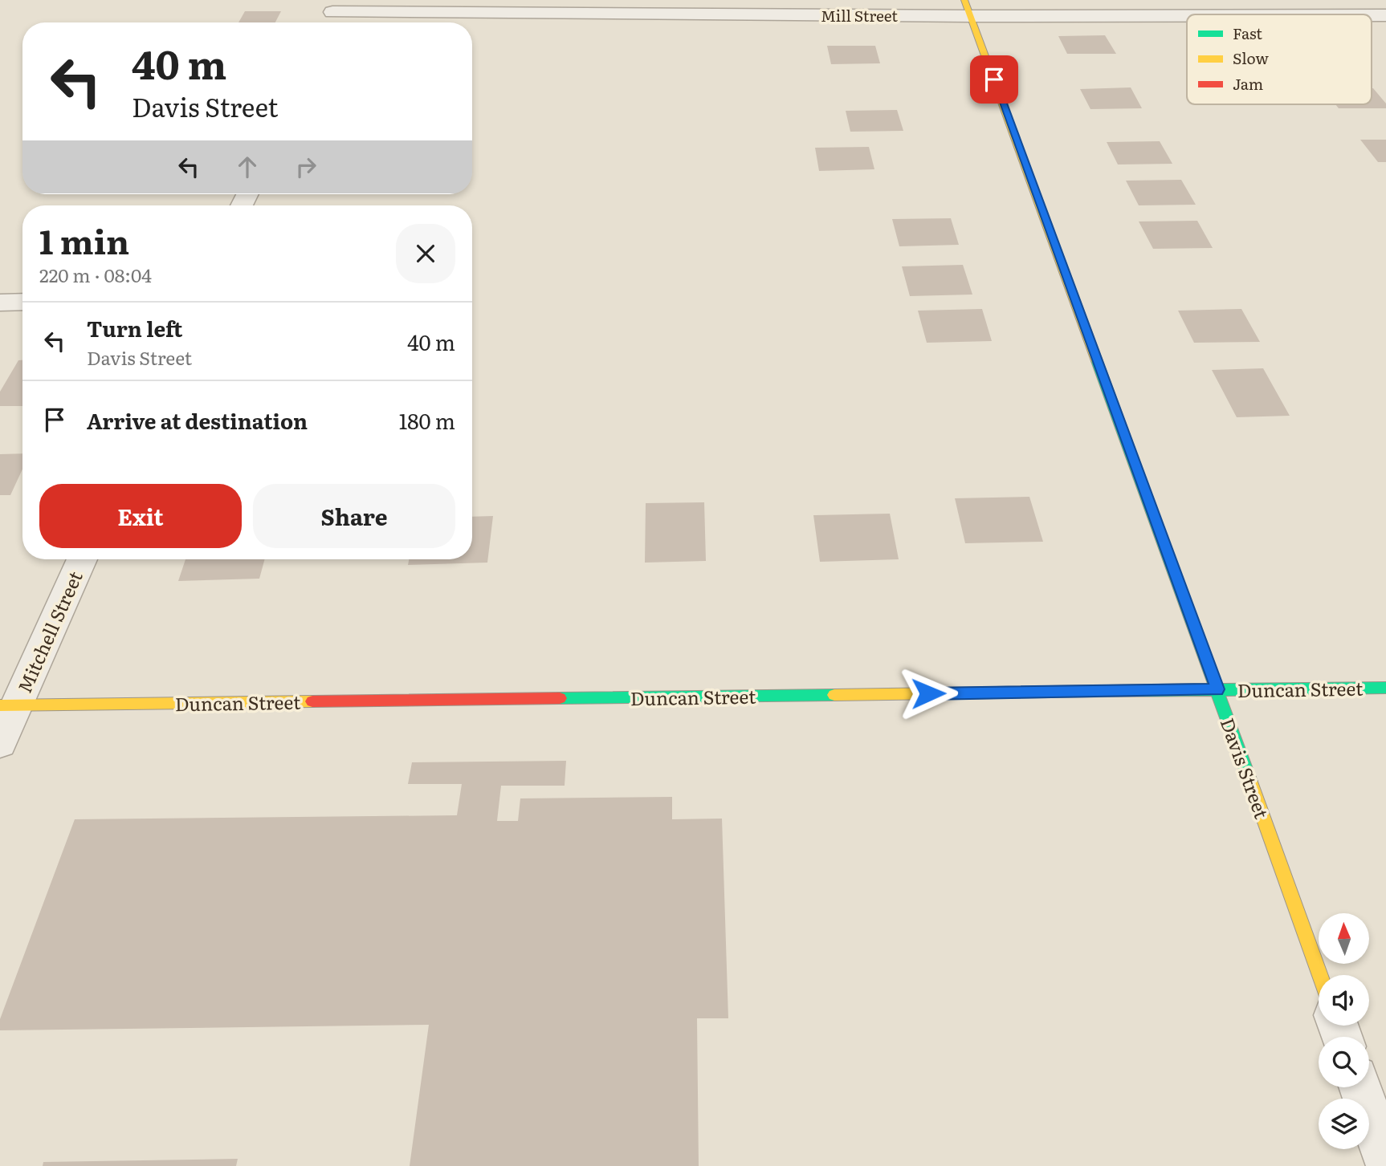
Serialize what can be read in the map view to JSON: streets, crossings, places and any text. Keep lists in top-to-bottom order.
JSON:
{
  "streets": {
    "street": [
      "Mill Street",
      "Mitchell Street",
      "Duncan Street",
      "Davis Street"
    ]
  },
  "crossings": [
    ["Mill Street", "Davis Street"],
    ["Mitchell Street", "Duncan Street"],
    ["Duncan Street", "Davis Street"]
  ],
  "legend": ["Fast", "Slow", "Jam"],
  "north": "top",
  "page": {
    "turn": ["40 m", "Davis Street"],
    "heading": ["1 min", "220 m · 08:04"],
    "list": [
      {
        "name": "Turn left",
        "note": "Davis Street",
        "value": "40 m"
      },
      {
        "name": "Arrive at destination",
        "value": "180 m"
      }
    ],
    "buttons": ["Exit", "Share"]
  }
}
